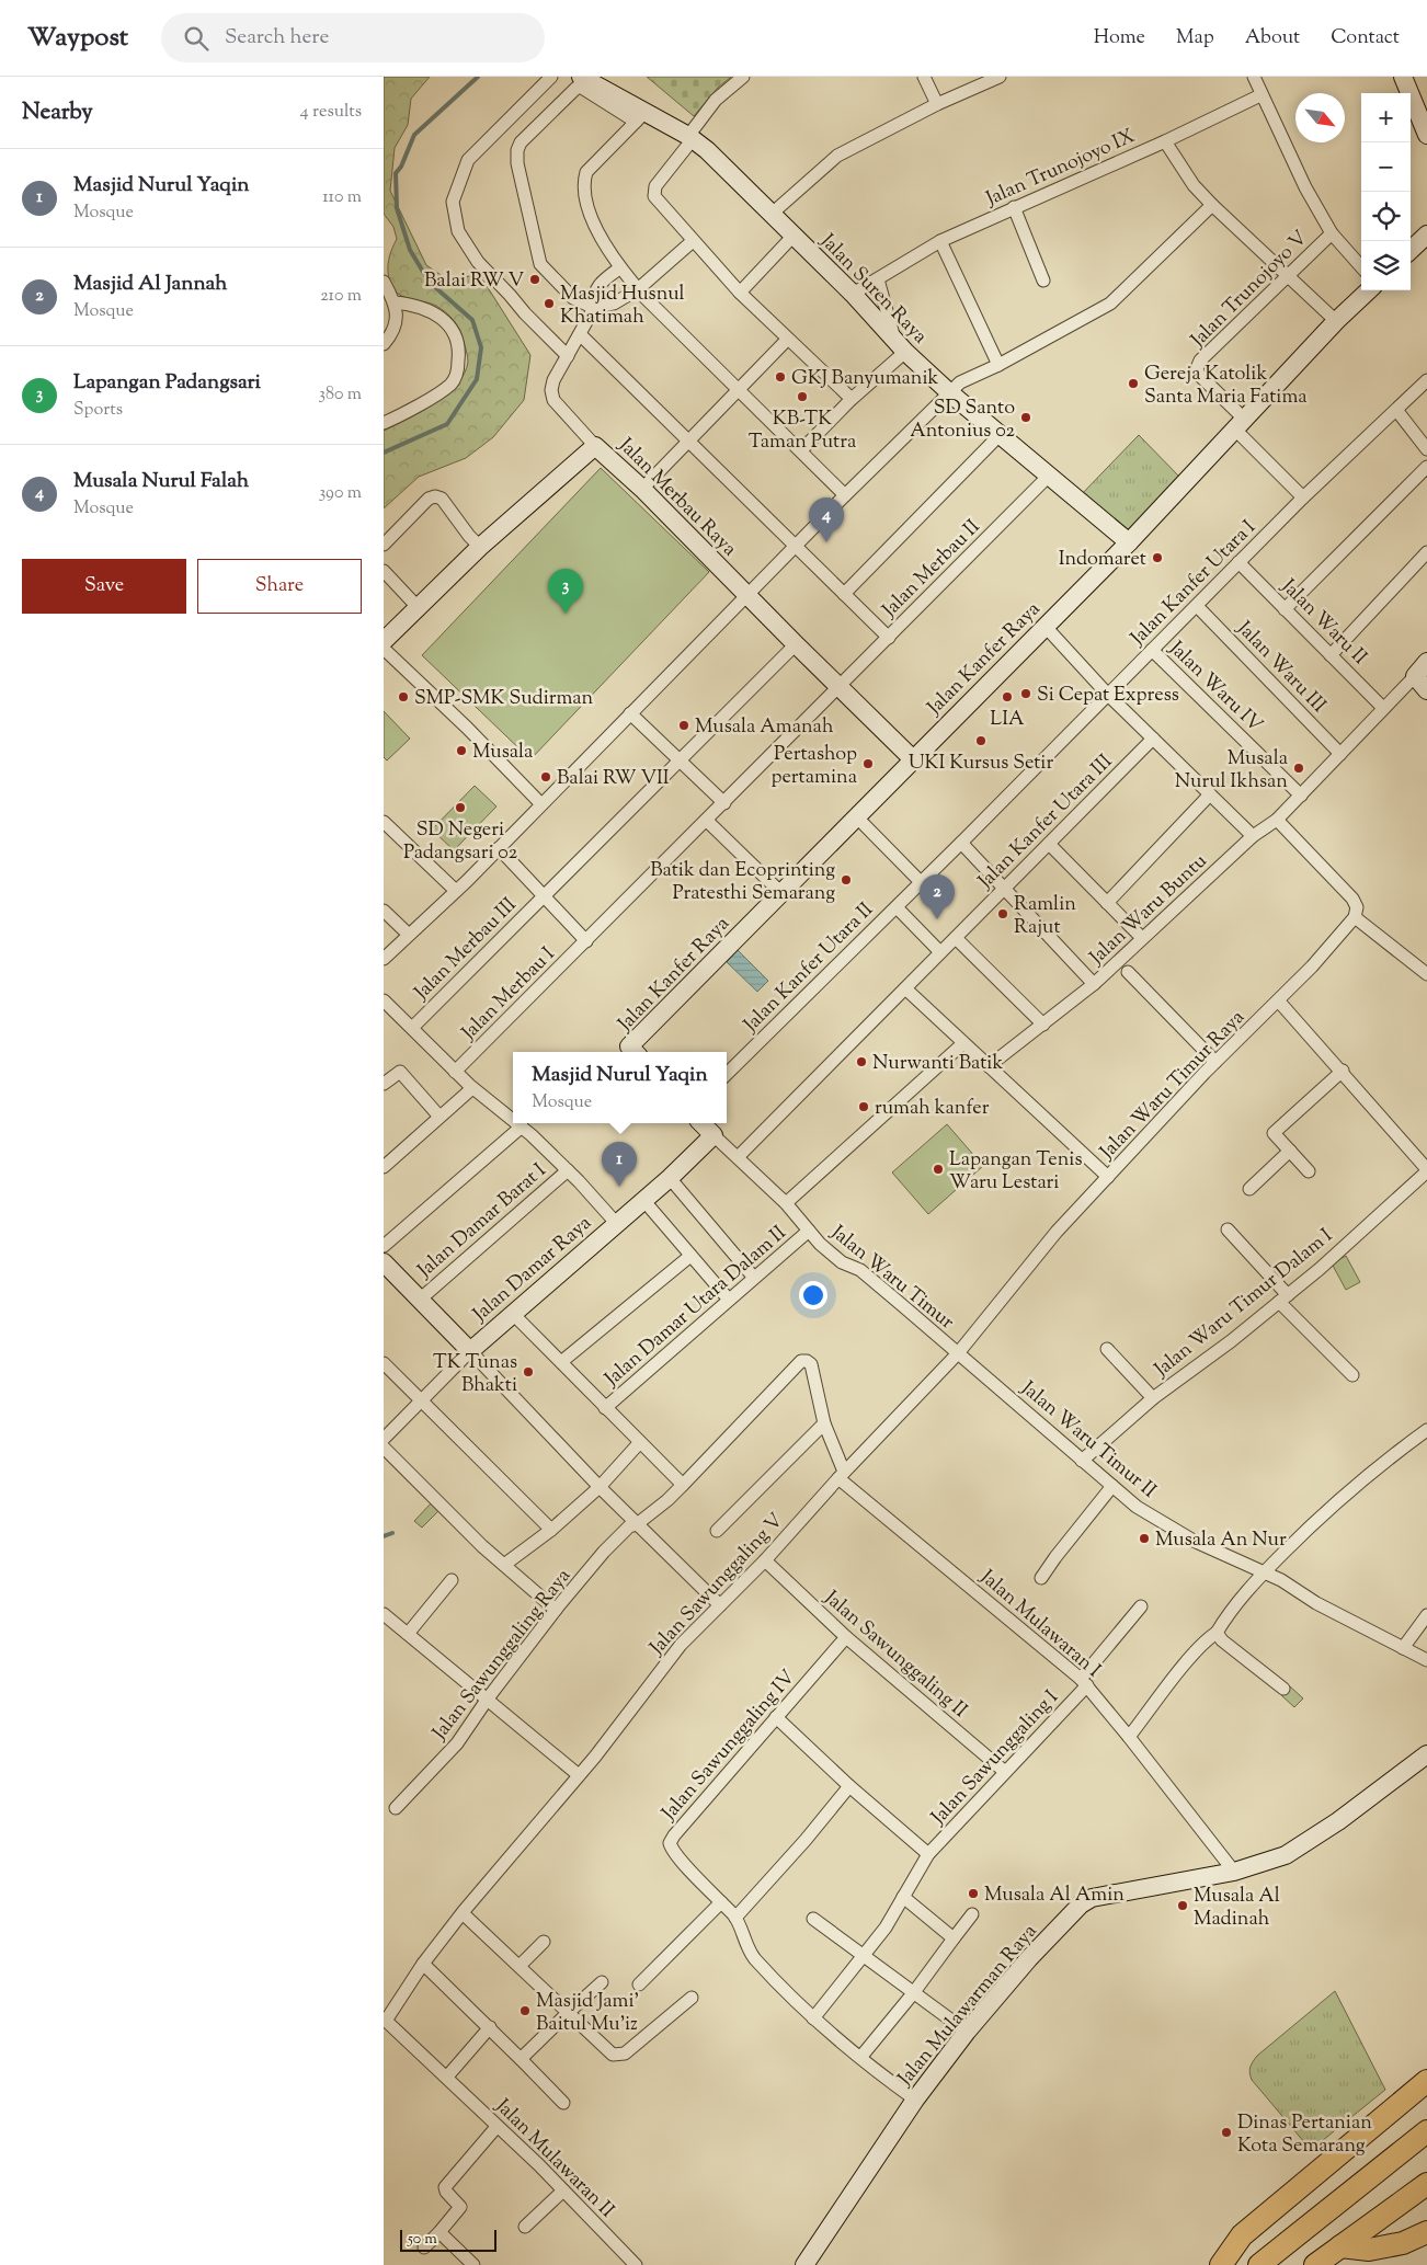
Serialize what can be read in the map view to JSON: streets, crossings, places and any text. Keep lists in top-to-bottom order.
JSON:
{
  "streets": {
    "street": [
      "Jalan Trunojoyo IX",
      "Jalan Suren Raya",
      "Jalan Trunojoyo V",
      "Jalan Merbau Raya",
      "Jalan Merbau II",
      "Jalan Kanfer Utara I",
      "Jalan Waru II",
      "Jalan Kanfer Raya",
      "Jalan Waru III",
      "Jalan Waru IV",
      "Jalan Kanfer Utara III",
      "Jalan Waru Buntu",
      "Jalan Merbau III",
      "Jalan Kanfer Utara II",
      "Jalan Merbau I",
      "Jalan Waru Timur Raya",
      "Jalan Damar Barat I",
      "Jalan Damar Raya",
      "Jalan Waru Timur",
      "Jalan Waru Timur Dalam I",
      "Jalan Damar Utara Dalam II",
      "Jalan Waru Timur II",
      "Jalan Sawunggaling V",
      "Jalan Mulawaran I",
      "Jalan Sawunggaling Raya",
      "Jalan Sawunggaling II",
      "Jalan Sawunggaling IV",
      "Jalan Sawunggaling I",
      "Jalan Mulawarman Raya",
      "Jalan Mulawaran II"
    ]
  },
  "crossings": [
    ["Jalan Trunojoyo IX", "Jalan Suren Raya"],
    ["Jalan Suren Raya", "Jalan Merbau II"],
    ["Jalan Suren Raya", "Jalan Kanfer Raya"],
    ["Jalan Trunojoyo V", "Jalan Kanfer Raya"],
    ["Jalan Merbau Raya", "Jalan Merbau II"],
    ["Jalan Merbau Raya", "Jalan Kanfer Raya"],
    ["Jalan Merbau Raya", "Jalan Merbau III"],
    ["Jalan Merbau Raya", "Jalan Merbau I"],
    ["Jalan Merbau II", "Jalan Merbau I"],
    ["Jalan Kanfer Utara I", "Jalan Waru II"],
    ["Jalan Kanfer Utara I", "Jalan Waru III"],
    ["Jalan Kanfer Utara I", "Jalan Waru IV"],
    ["Jalan Kanfer Utara I", "Jalan Kanfer Utara II"],
    ["Jalan Waru II", "Jalan Waru Buntu"],
    ["Jalan Waru III", "Jalan Waru Buntu"],
    ["Jalan Waru IV", "Jalan Waru Buntu"],
    ["Jalan Kanfer Utara III", "Jalan Waru Timur"],
    ["Jalan Waru Timur Raya", "Jalan Waru Timur"],
    ["Jalan Waru Timur Raya", "Jalan Waru Timur II"],
    ["Jalan Waru Timur Raya", "Jalan Sawunggaling V"],
    ["Jalan Waru Timur Raya", "Jalan Mulawaran I"],
    ["Jalan Damar Barat I", "Jalan Damar Raya"],
    ["Jalan Damar Raya", "Jalan Waru Timur"],
    ["Jalan Waru Timur", "Jalan Damar Utara Dalam II"],
    ["Jalan Waru Timur", "Jalan Waru Timur II"],
    ["Jalan Waru Timur Dalam I", "Jalan Waru Timur II"],
    ["Jalan Sawunggaling V", "Jalan Mulawaran I"],
    ["Jalan Sawunggaling V", "Jalan Sawunggaling II"],
    ["Jalan Sawunggaling V", "Jalan Mulawaran II"],
    ["Jalan Mulawaran I", "Jalan Sawunggaling I"],
    ["Jalan Mulawaran I", "Jalan Mulawarman Raya"],
    ["Jalan Sawunggaling II", "Jalan Sawunggaling IV"],
    ["Jalan Sawunggaling II", "Jalan Sawunggaling I"],
    ["Jalan Sawunggaling IV", "Jalan Sawunggaling I"],
    ["Jalan Sawunggaling IV", "Jalan Mulawarman Raya"]
  ],
  "places": [
    "Balai RW V",
    "Masjid Husnul Khatimah",
    "GKJ Banyumanik",
    "Gereja Katolik Santa Maria Fatima",
    "KB-TK Taman Putra",
    "SD Santo Antonius 02",
    "Indomaret",
    "Si Cepat Express",
    "SMP-SMK Sudirman",
    "LIA",
    "Musala Amanah",
    "UKI Kursus Setir",
    "Musala",
    "Pertashop pertamina",
    "Musala Nurul Ikhsan",
    "Balai RW VII",
    "SD Negeri Padangsari 02",
    "Batik dan Ecoprinting Pratesthi Semarang",
    "Ramlin Rajut",
    "Nurwanti Batik",
    "rumah kanfer",
    "Lapangan Tenis Waru Lestari",
    "TK Tunas Bhakti",
    "Musala An Nur",
    "Musala Al Amin",
    "Musala Al Madinah",
    "Masjid Jami' Baitul Mu'iz",
    "Dinas Pertanian Kota Semarang"
  ],
  "scale_bar": "50 m",
  "north": "bottom right",
  "page": {
    "header": "Waypost",
    "search": "Search here",
    "nav": [
      "Home",
      "Map",
      "About",
      "Contact"
    ],
    "heading": ["Nearby", "4 results"],
    "map_buttons": ["+", "−"],
    "list": [
      {
        "mark": "1",
        "name": "Masjid Nurul Yaqin",
        "note": "Mosque",
        "value": "110 m"
      },
      {
        "mark": "2",
        "name": "Masjid Al Jannah",
        "note": "Mosque",
        "value": "210 m"
      },
      {
        "mark": "3",
        "name": "Lapangan Padangsari",
        "note": "Sports",
        "value": "380 m"
      },
      {
        "mark": "4",
        "name": "Musala Nurul Falah",
        "note": "Mosque",
        "value": "390 m"
      }
    ],
    "pins": [
      "4",
      "3",
      "2",
      "1"
    ],
    "buttons": ["Save", "Share"],
    "popup": ["Masjid Nurul Yaqin", "Mosque"],
    "scale": "50 m"
  }
}
